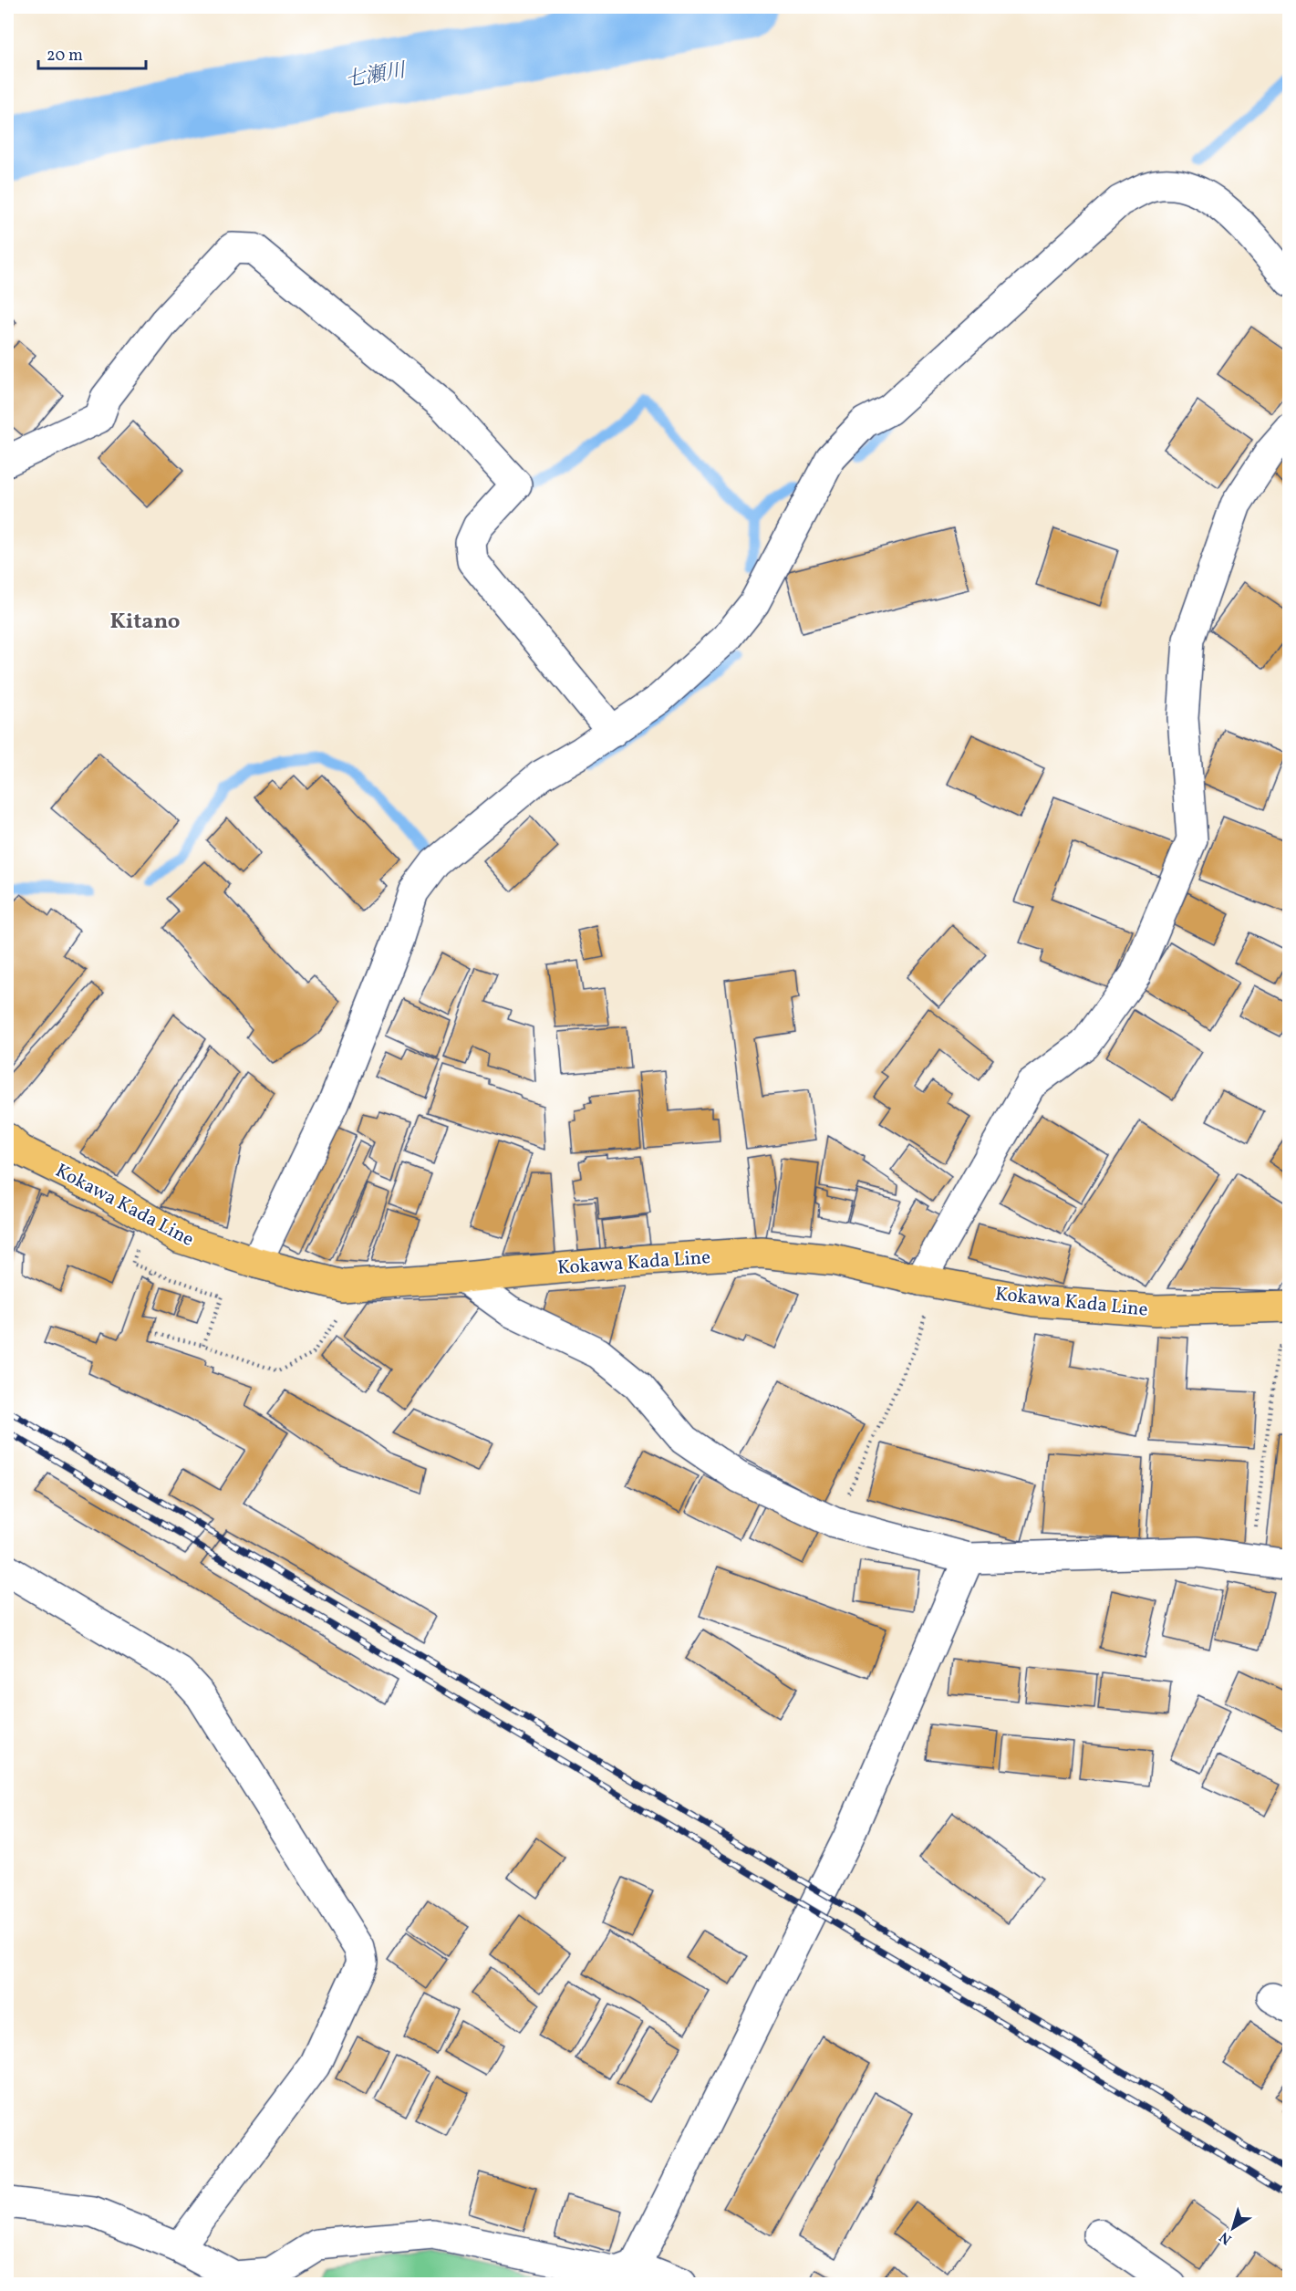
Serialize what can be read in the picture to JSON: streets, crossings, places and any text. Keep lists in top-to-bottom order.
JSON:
{
  "streets": {
    "main road": ["Kokawa Kada Line"]
  },
  "districts": ["Kitano"],
  "water": ["七瀬川"],
  "scale_bar": "20 m",
  "north": "bottom left"
}
